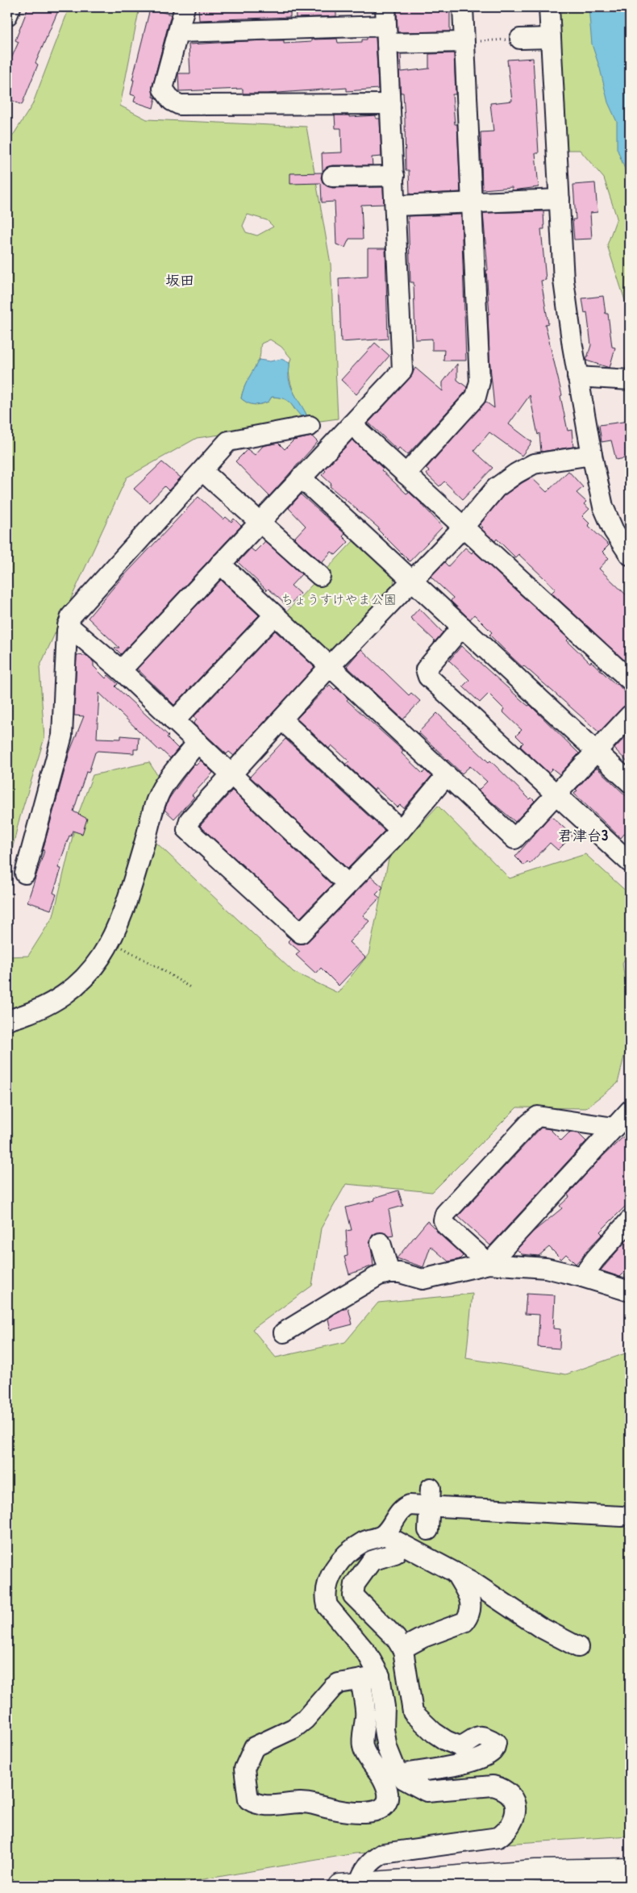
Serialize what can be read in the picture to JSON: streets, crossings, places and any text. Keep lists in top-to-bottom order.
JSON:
{
  "districts": ["坂田", "君津台3"],
  "parks": ["ちょうすけやま公園"]
}
